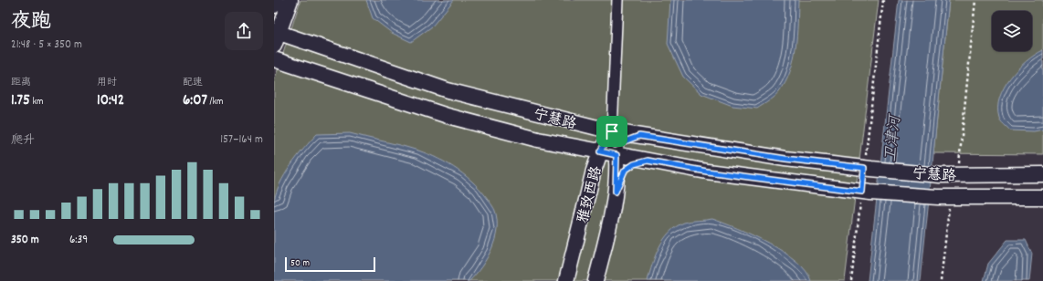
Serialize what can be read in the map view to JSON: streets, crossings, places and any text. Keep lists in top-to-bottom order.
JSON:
{
  "streets": {
    "main road": ["宁慧路", "雅致西路"]
  },
  "crossings": [
    ["宁慧路", "雅致西路"]
  ],
  "water": ["卫津河"],
  "scale_bar": "50 m",
  "page": {
    "heading": ["夜跑", "21:48 · 5 × 350 m"],
    "stats": [
      ["距离", "1.75 km"],
      ["用时", "10:42"],
      ["配速", "6:07 /km"]
    ],
    "chart": ["爬升", "157–164 m"],
    "list": [
      {
        "name": "350 m",
        "note": "6:39"
      }
    ],
    "scale": "50 m"
  }
}
